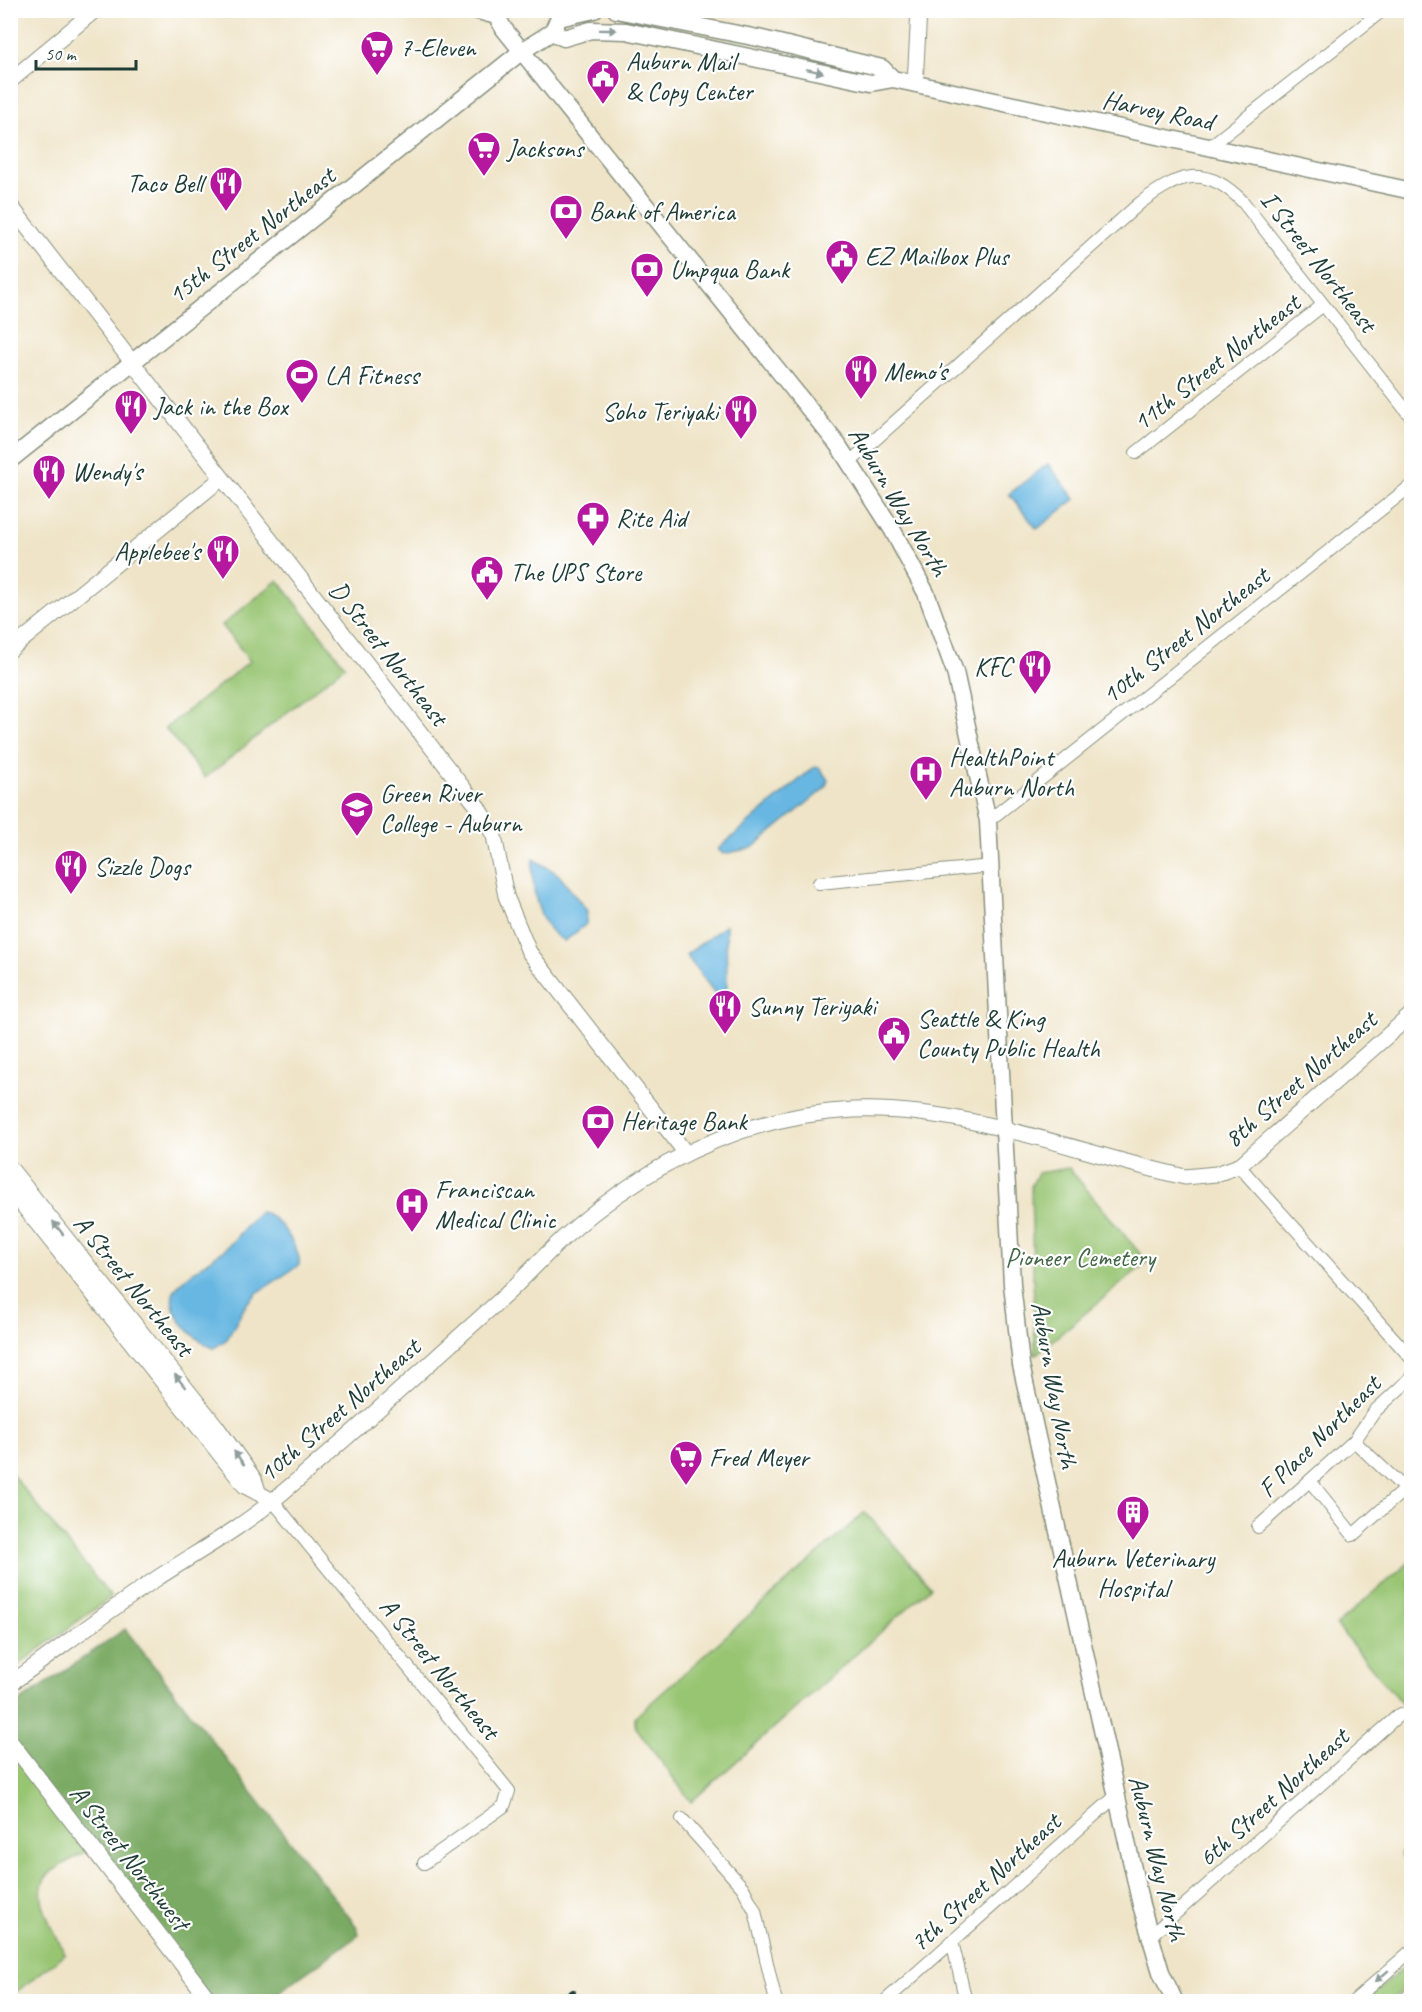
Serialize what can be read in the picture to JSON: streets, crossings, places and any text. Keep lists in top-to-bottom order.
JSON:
{
  "streets": {
    "main road": ["Harvey Road", "15th Street Northeast", "Auburn Way North"],
    "street": [
      "I Street Northeast",
      "11th Street Northeast",
      "10th Street Northeast",
      "D Street Northeast",
      "8th Street Northeast",
      "A Street Northeast",
      "F Place Northeast",
      "6th Street Northeast",
      "A Street Northwest",
      "7th Street Northeast"
    ]
  },
  "crossings": [
    ["15th Street Northeast", "Auburn Way North"],
    ["15th Street Northeast", "D Street Northeast"],
    ["I Street Northeast", "11th Street Northeast"],
    ["I Street Northeast", "Auburn Way North"],
    ["Auburn Way North", "10th Street Northeast"],
    ["Auburn Way North", "8th Street Northeast"],
    ["Auburn Way North", "6th Street Northeast"],
    ["Auburn Way North", "7th Street Northeast"],
    ["10th Street Northeast", "D Street Northeast"],
    ["10th Street Northeast", "8th Street Northeast"],
    ["10th Street Northeast", "A Street Northeast"],
    ["D Street Northeast", "8th Street Northeast"]
  ],
  "parks": ["Pioneer Cemetery"],
  "places": {
    "supermarket": ["7-Eleven", "Jacksons", "Fred Meyer"],
    "public building": [
      "Auburn Mail & Copy Center",
      "EZ Mailbox Plus",
      "The UPS Store",
      "Seattle & King County Public Health"
    ],
    "restaurant": [
      "Taco Bell",
      "Memo's",
      "Jack in the Box",
      "Soho Teriyaki",
      "Wendy's",
      "Applebee's",
      "KFC",
      "Sizzle Dogs",
      "Sunny Teriyaki"
    ],
    "bank": ["Bank of America", "Umpqua Bank", "Heritage Bank"],
    "sports": ["LA Fitness"],
    "pharmacy": ["Rite Aid"],
    "hospital": ["HealthPoint Auburn North", "Franciscan Medical Clinic"],
    "school or university": ["Green River College - Auburn"],
    "building": ["Auburn Veterinary Hospital"]
  },
  "scale_bar": "50 m"
}
